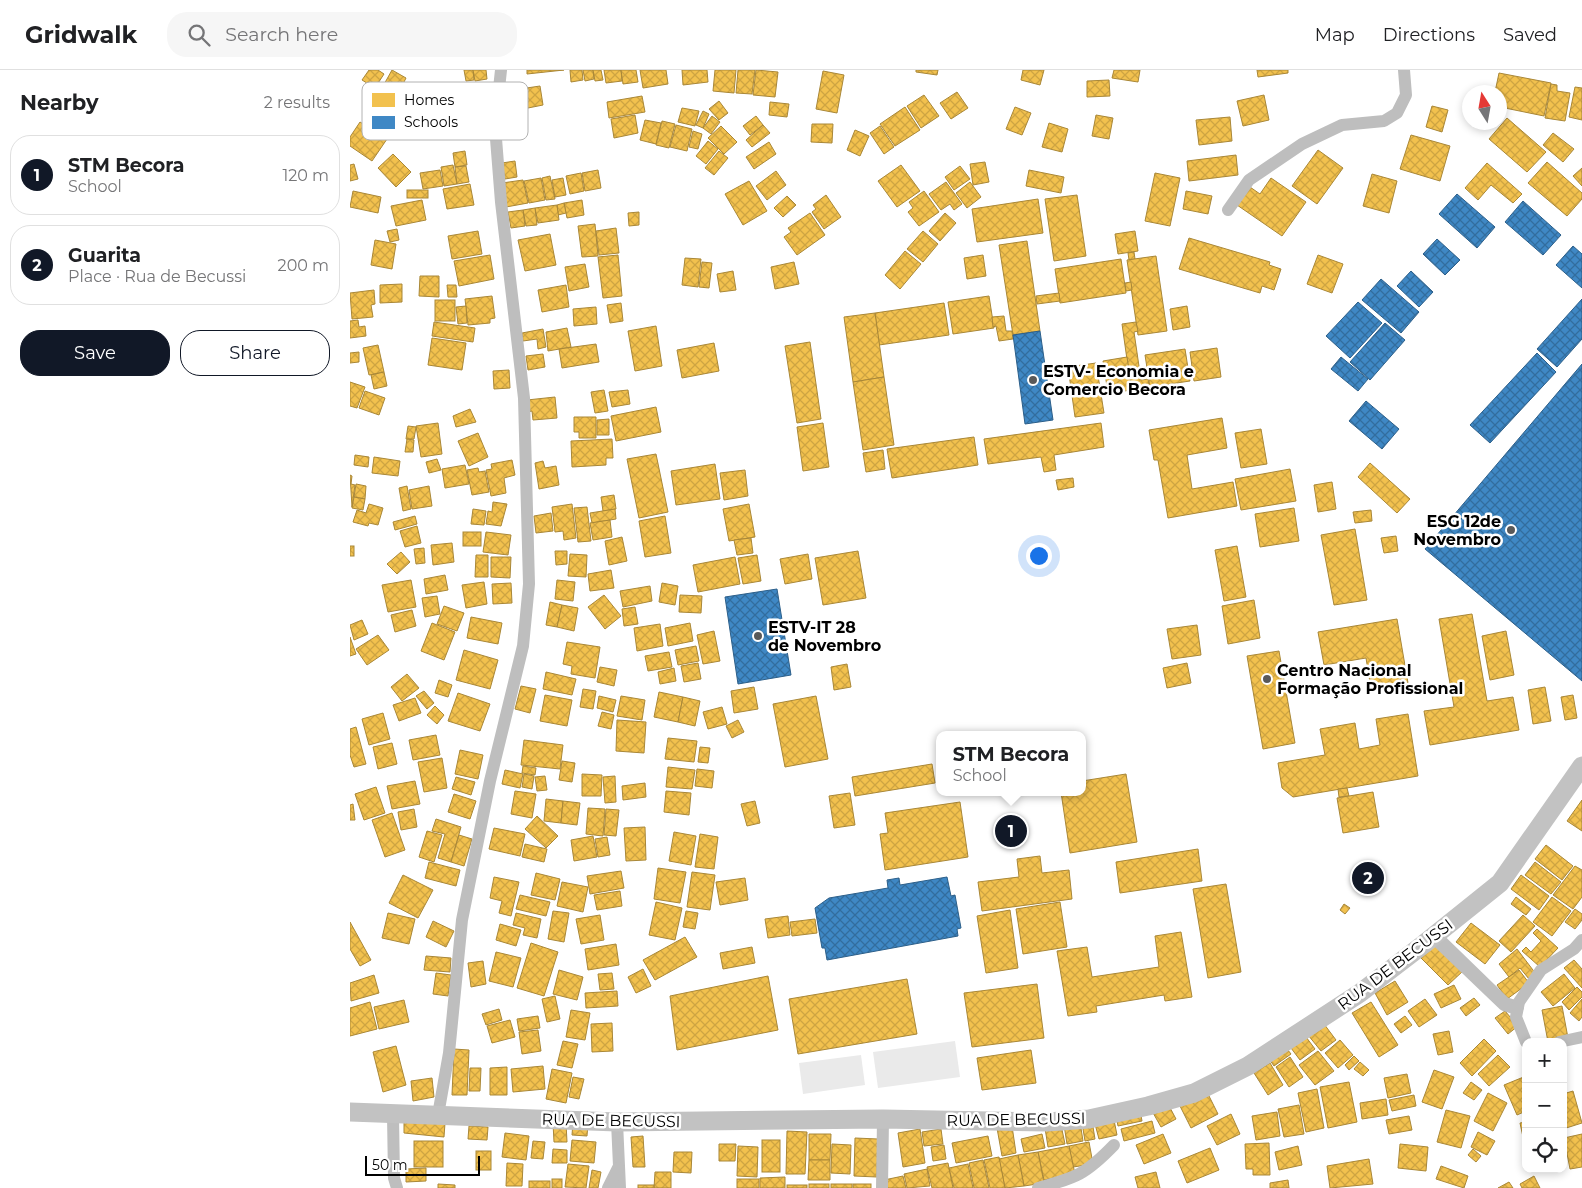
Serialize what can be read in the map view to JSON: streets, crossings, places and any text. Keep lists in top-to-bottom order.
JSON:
{
  "streets": {
    "street": ["RUA DE BECUSSI"]
  },
  "places": [
    "ESTV- Economia e Comercio Becora",
    "ESG 12de Novembro",
    "ESTV-IT 28 de Novembro",
    "Centro Nacional Formação Profissional"
  ],
  "legend": ["Homes", "Schools"],
  "scale_bar": "50 m",
  "north": "top",
  "page": {
    "header": "Gridwalk",
    "search": "Search here",
    "nav": ["Map", "Directions", "Saved"],
    "heading": ["Nearby", "2 results"],
    "list": [
      {
        "mark": "1",
        "name": "STM Becora",
        "note": "School",
        "value": "120 m"
      },
      {
        "mark": "2",
        "name": "Guarita",
        "note": "Place · Rua de Becussi",
        "value": "200 m"
      }
    ],
    "buttons": ["Save", "Share"],
    "popup": ["STM Becora", "School"],
    "pins": ["1", "2"],
    "map_buttons": ["+", "−"],
    "scale": "50 m"
  }
}
